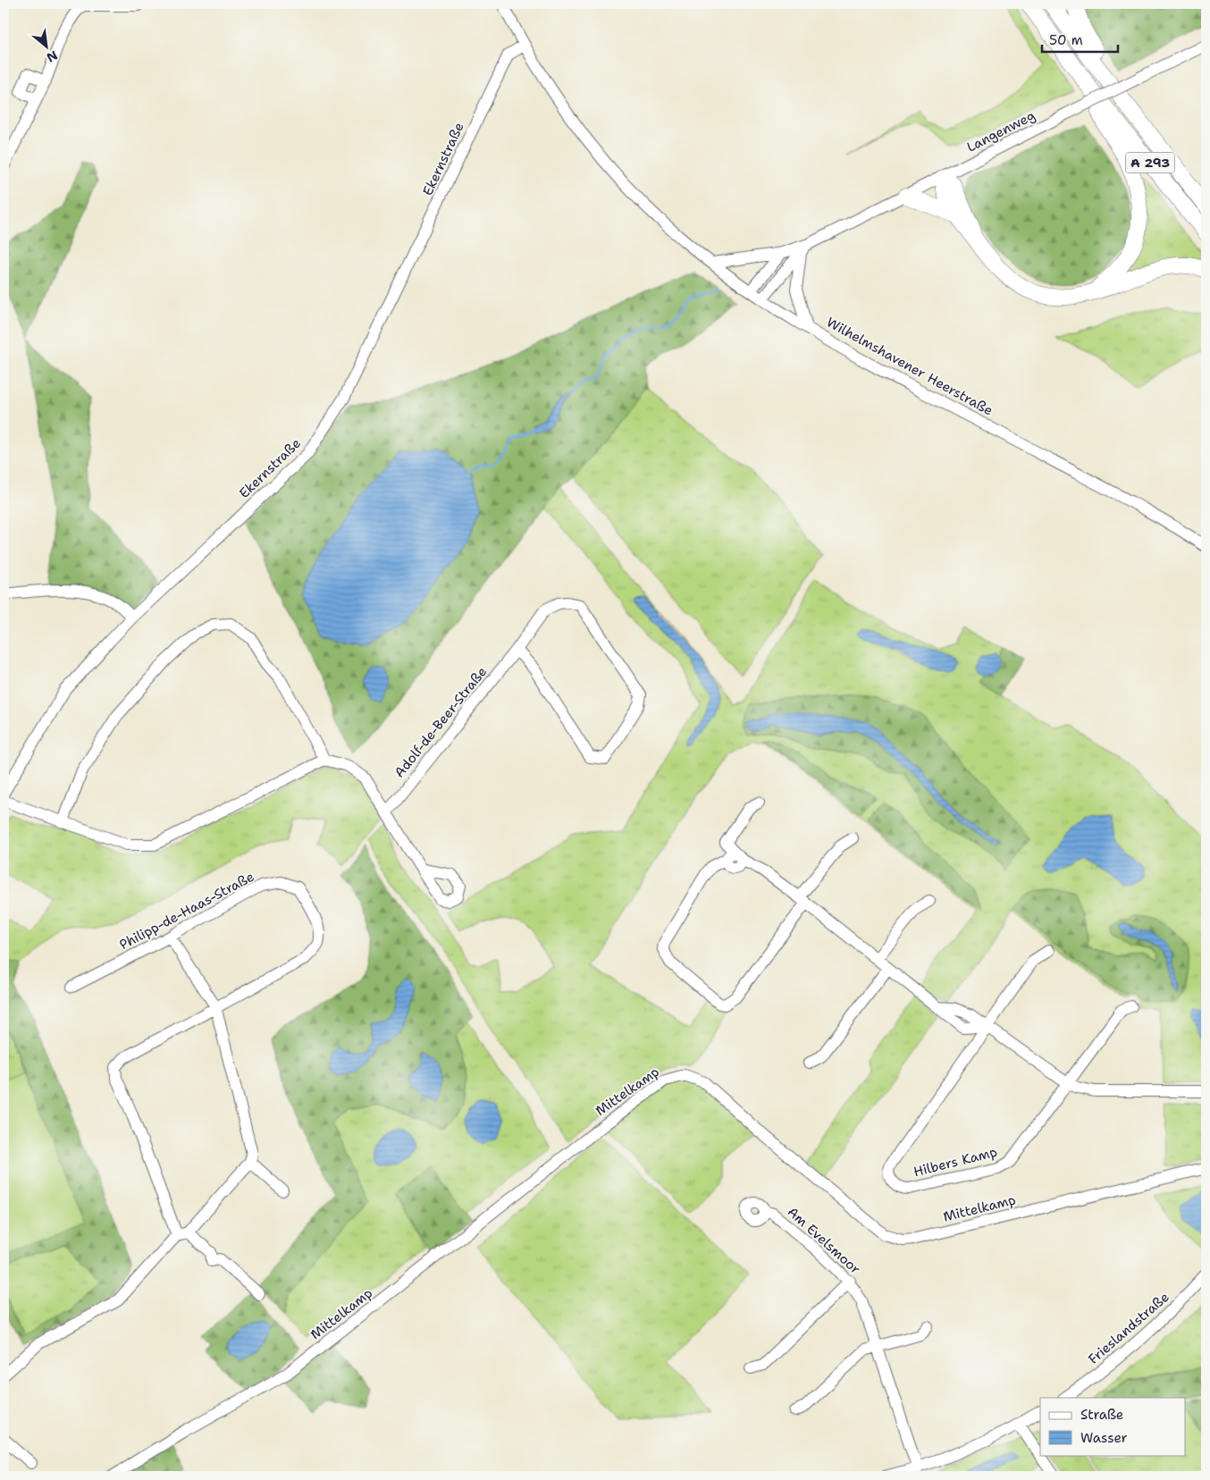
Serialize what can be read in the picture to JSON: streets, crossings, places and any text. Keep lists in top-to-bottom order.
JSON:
{
  "streets": {
    "highway": ["A 293"],
    "street": [
      "Langenweg",
      "Ekernstraße",
      "Wilhelmshavener Heerstraße",
      "Adolf-de-Beer-Straße",
      "Philipp-de-Haas-Straße",
      "Mittelkamp",
      "Hilbers Kamp",
      "Am Evelsmoor",
      "Frieslandstraße"
    ]
  },
  "crossings": [
    ["Langenweg", "Wilhelmshavener Heerstraße"],
    ["Ekernstraße", "Wilhelmshavener Heerstraße"]
  ],
  "legend": ["Straße", "Wasser"],
  "scale_bar": "50 m",
  "north": "bottom right"
}
